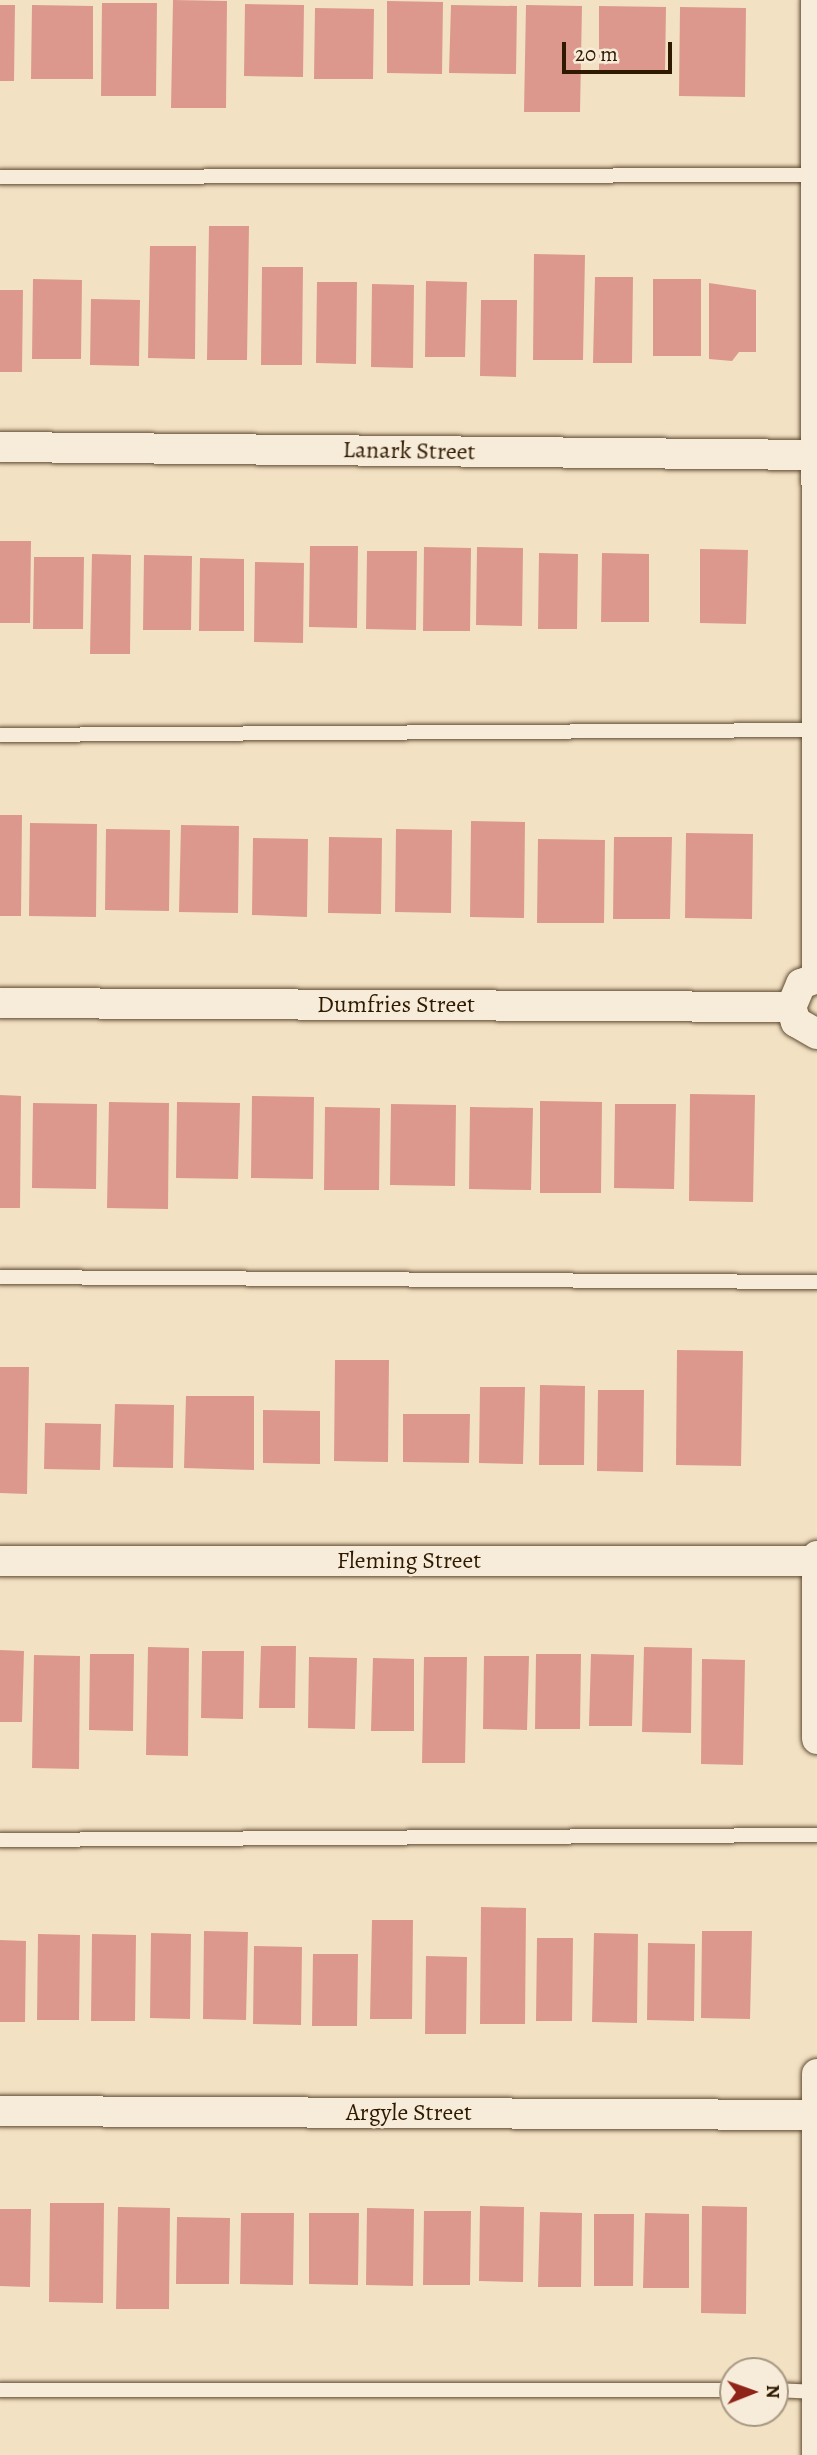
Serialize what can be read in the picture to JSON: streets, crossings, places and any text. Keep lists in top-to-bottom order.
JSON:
{
  "streets": {
    "street": [
      "Lanark Street",
      "Dumfries Street",
      "Fleming Street",
      "Argyle Street"
    ]
  },
  "scale_bar": "20 m",
  "north": "right"
}
